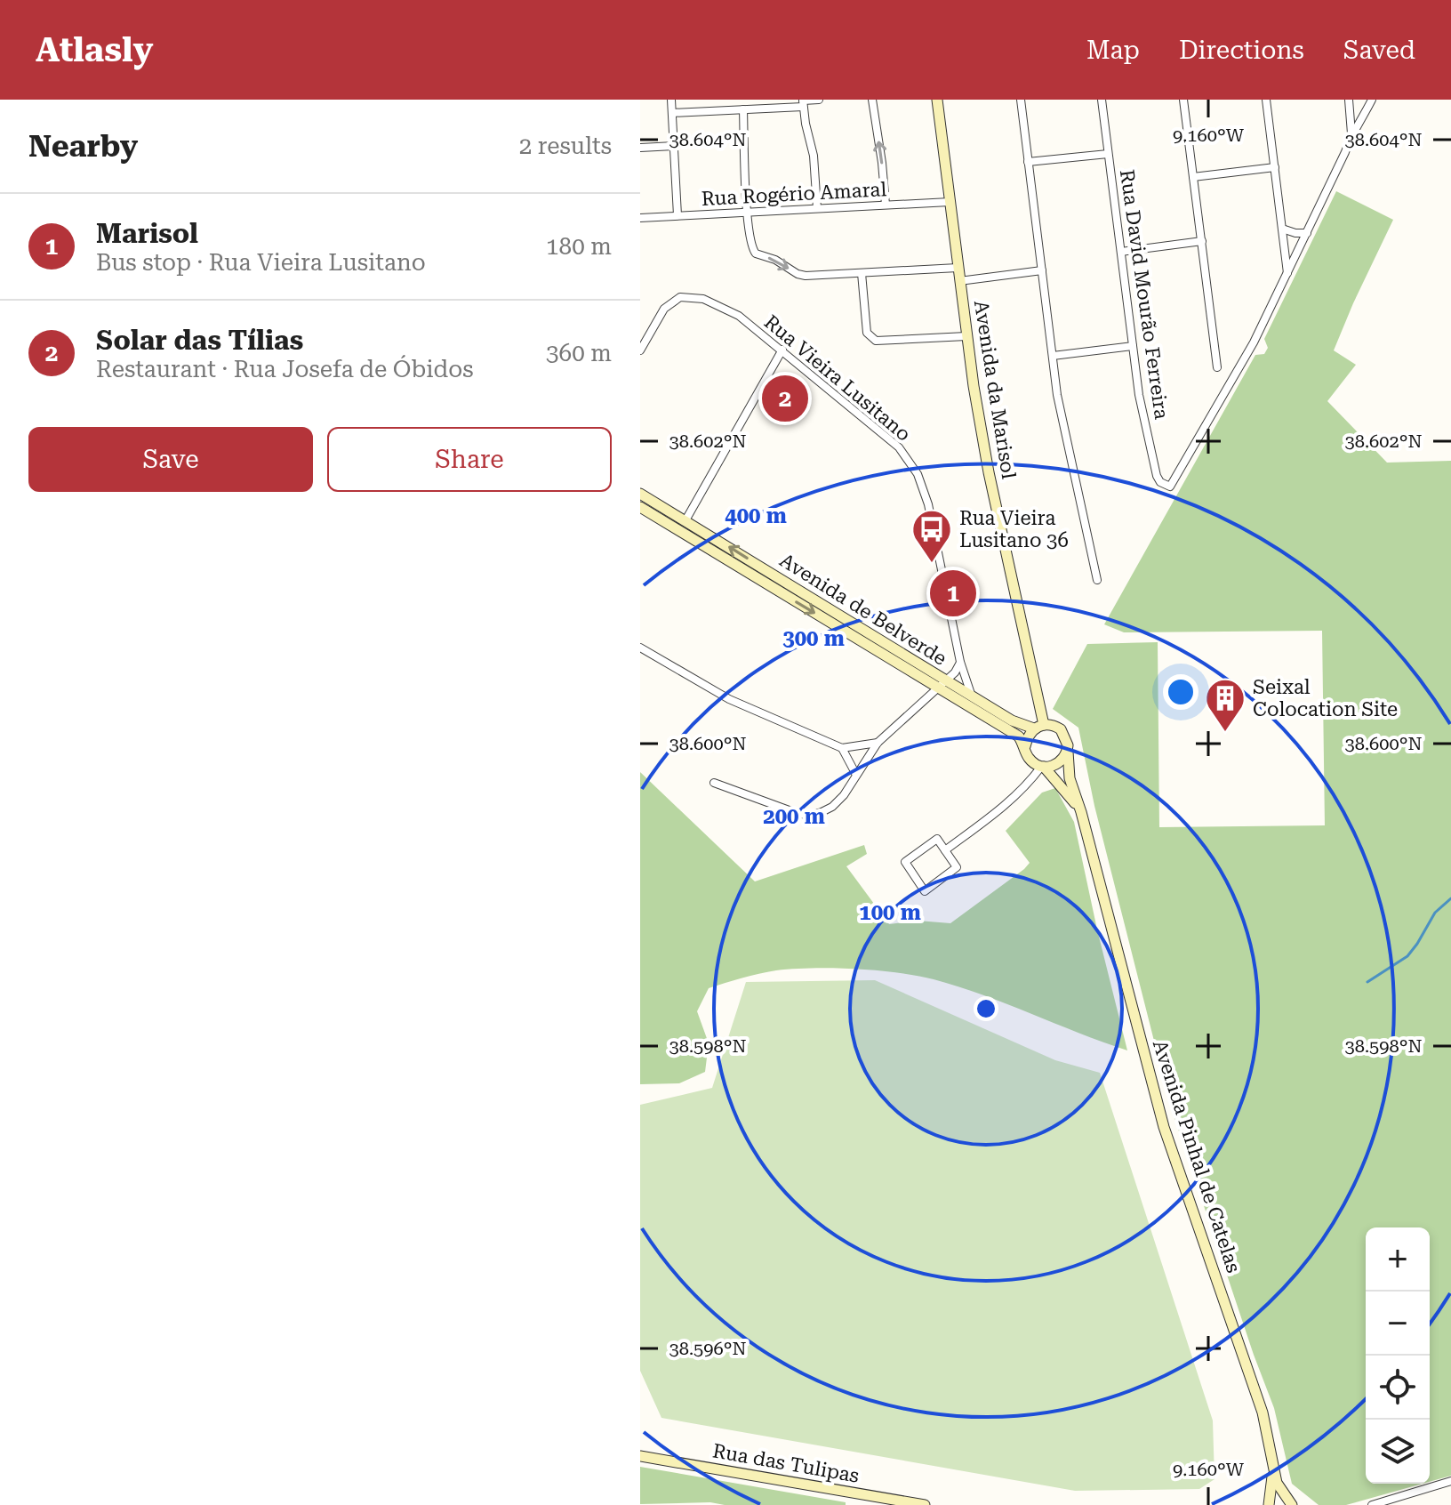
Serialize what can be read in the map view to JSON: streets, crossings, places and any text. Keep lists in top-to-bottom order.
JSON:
{
  "streets": {
    "main road": [
      "Avenida da Marisol",
      "Avenida de Belverde",
      "Avenida Pinhal de Catelas",
      "Rua das Tulipas"
    ],
    "street": ["Rua Rogério Amaral", "Rua David Mourão Ferreira", "Rua Vieira Lusitano"]
  },
  "crossings": [
    ["Rua Rogério Amaral", "Avenida da Marisol"],
    ["Rua Vieira Lusitano", "Avenida de Belverde"],
    ["Avenida da Marisol", "Avenida de Belverde"],
    ["Avenida da Marisol", "Avenida Pinhal de Catelas"],
    ["Avenida de Belverde", "Avenida Pinhal de Catelas"]
  ],
  "places": {
    "bus stop": ["Rua Vieira Lusitano 36"],
    "building": ["Seixal Colocation Site"]
  },
  "page": {
    "header": "Atlasly",
    "nav": ["Map", "Directions", "Saved"],
    "heading": ["Nearby", "2 results"],
    "list": [
      {
        "mark": "1",
        "name": "Marisol",
        "note": "Bus stop · Rua Vieira Lusitano",
        "value": "180 m"
      },
      {
        "mark": "2",
        "name": "Solar das Tílias",
        "note": "Restaurant · Rua Josefa de Óbidos",
        "value": "360 m"
      }
    ],
    "pins": ["2", "1"],
    "buttons": ["Save", "Share"],
    "map_buttons": ["+", "−"]
  },
  "coordinates": [
    "9.160°W",
    "38.604°N",
    "38.602°N",
    "38.600°N",
    "38.598°N",
    "38.596°N"
  ],
  "rings": [
    "400 m",
    "300 m",
    "200 m",
    "100 m"
  ]
}
